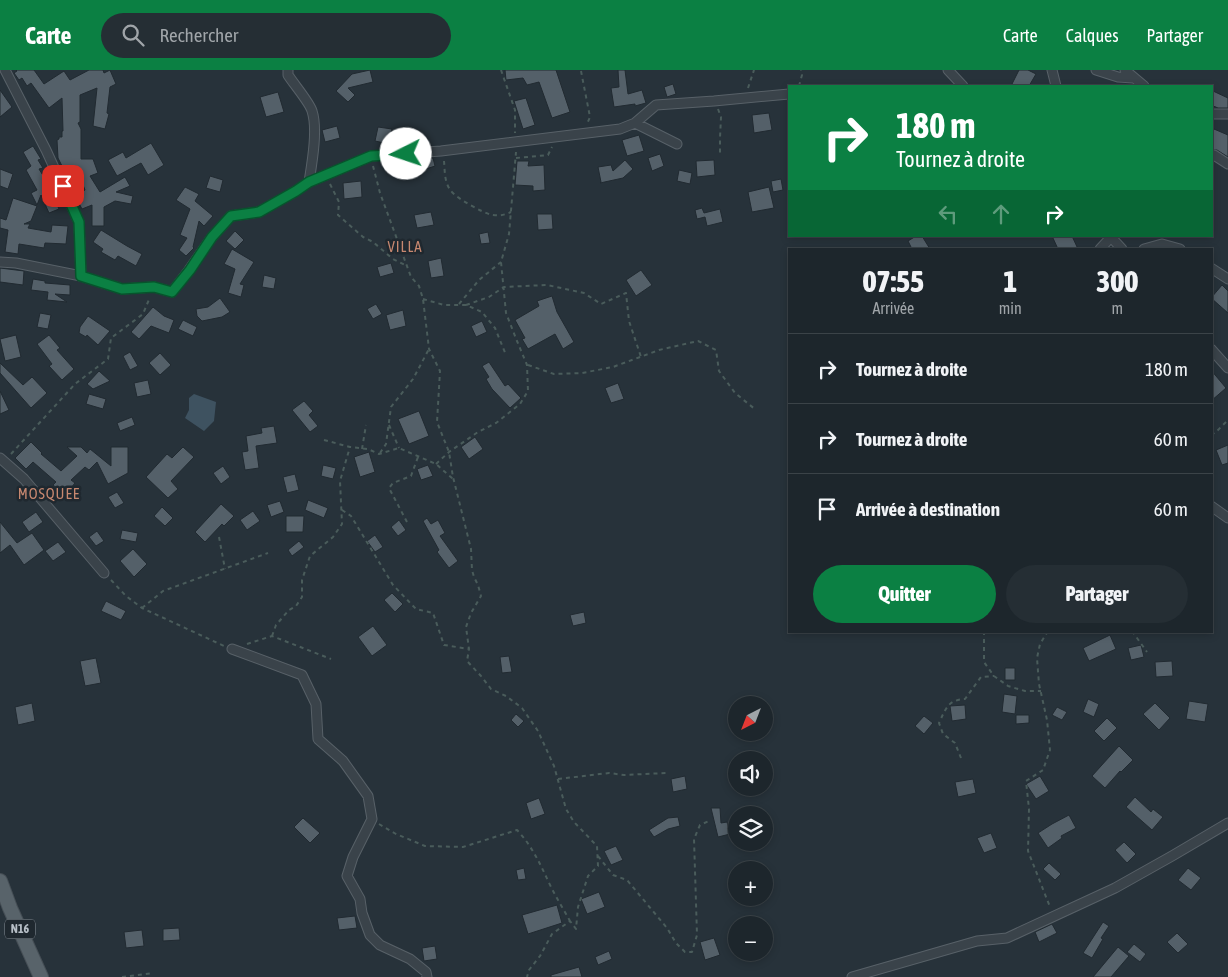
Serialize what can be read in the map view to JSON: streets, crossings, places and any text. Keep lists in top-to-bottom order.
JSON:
{
  "streets": {
    "main road": ["N16"]
  },
  "districts": ["VILLA", "MOSQUEE"],
  "north": "bottom left",
  "page": {
    "header": "Carte",
    "search": "Rechercher",
    "nav": ["Carte", "Calques", "Partager"],
    "turn": ["180 m", "Tournez à droite"],
    "eta": [
      "07:55",
      "Arrivée",
      "1",
      "min",
      "300",
      "m"
    ],
    "list": [
      {
        "name": "Tournez à droite",
        "value": "180 m"
      },
      {
        "name": "Tournez à droite",
        "value": "60 m"
      },
      {
        "name": "Arrivée à destination",
        "value": "60 m"
      }
    ],
    "buttons": ["Quitter", "Partager"],
    "map_buttons": ["+", "−"]
  }
}
